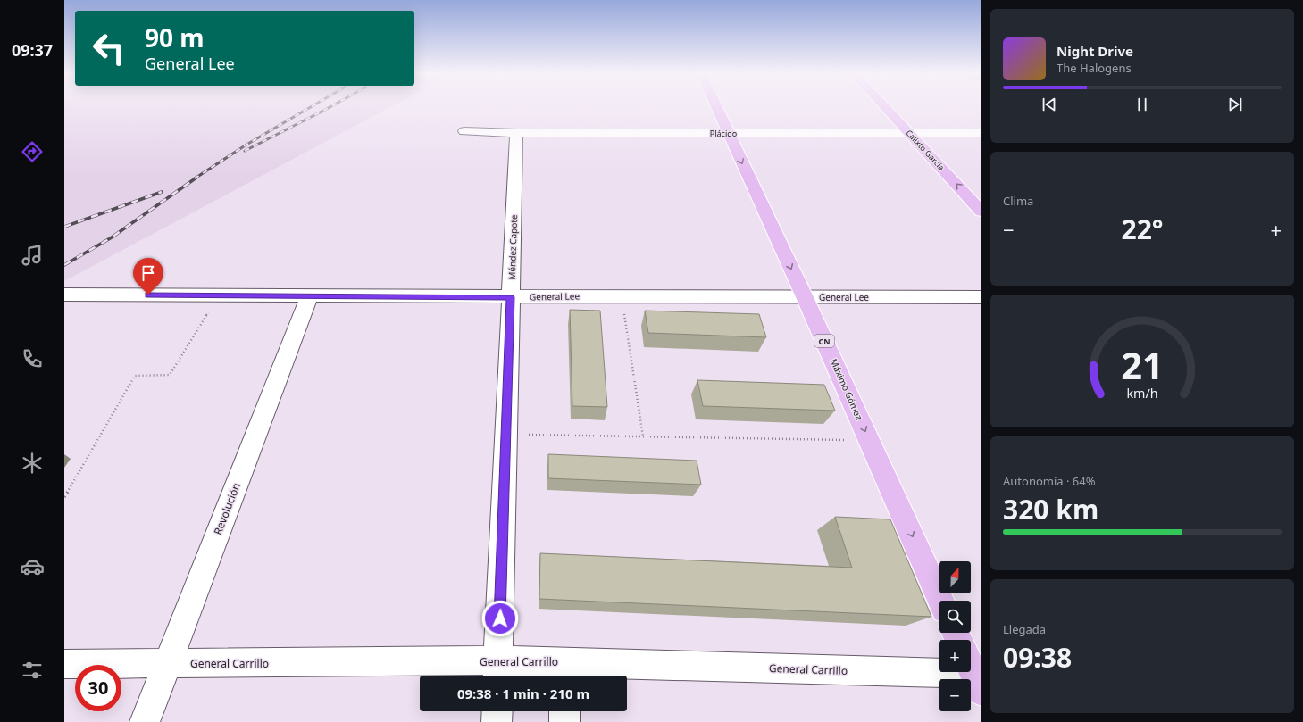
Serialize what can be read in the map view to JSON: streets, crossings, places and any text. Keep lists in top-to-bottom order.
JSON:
{
  "streets": {
    "main road": ["Calixto García", "CN", "Máximo Gómez"],
    "street": [
      "Plácido",
      "Méndez Capote",
      "General Lee",
      "Revolución",
      "General Carrillo"
    ]
  },
  "crossings": [
    ["Plácido", "Calixto García"],
    ["Plácido", "Méndez Capote"],
    ["Plácido", "Máximo Gómez"],
    ["Méndez Capote", "General Lee"],
    ["Méndez Capote", "General Carrillo"],
    ["General Lee", "Máximo Gómez"],
    ["General Lee", "Revolución"],
    ["Revolución", "General Carrillo"]
  ],
  "one_way": ["Calixto García", "Máximo Gómez"],
  "north": "top",
  "page": {
    "tabs": "09:37",
    "turn": ["90 m", "General Lee"],
    "song": ["Night Drive", "The Halogens"],
    "tile": [
      "Clima",
      ["Autonomía · 64%", "320 km"],
      ["Llegada", "09:38"]
    ],
    "heat": ["−", "22°", "+"],
    "map_buttons": ["+", "−"],
    "limit": "30",
    "trip": "09:38 · 1 min · 210 m",
    "gauge": ["21", "km/h"]
  }
}
